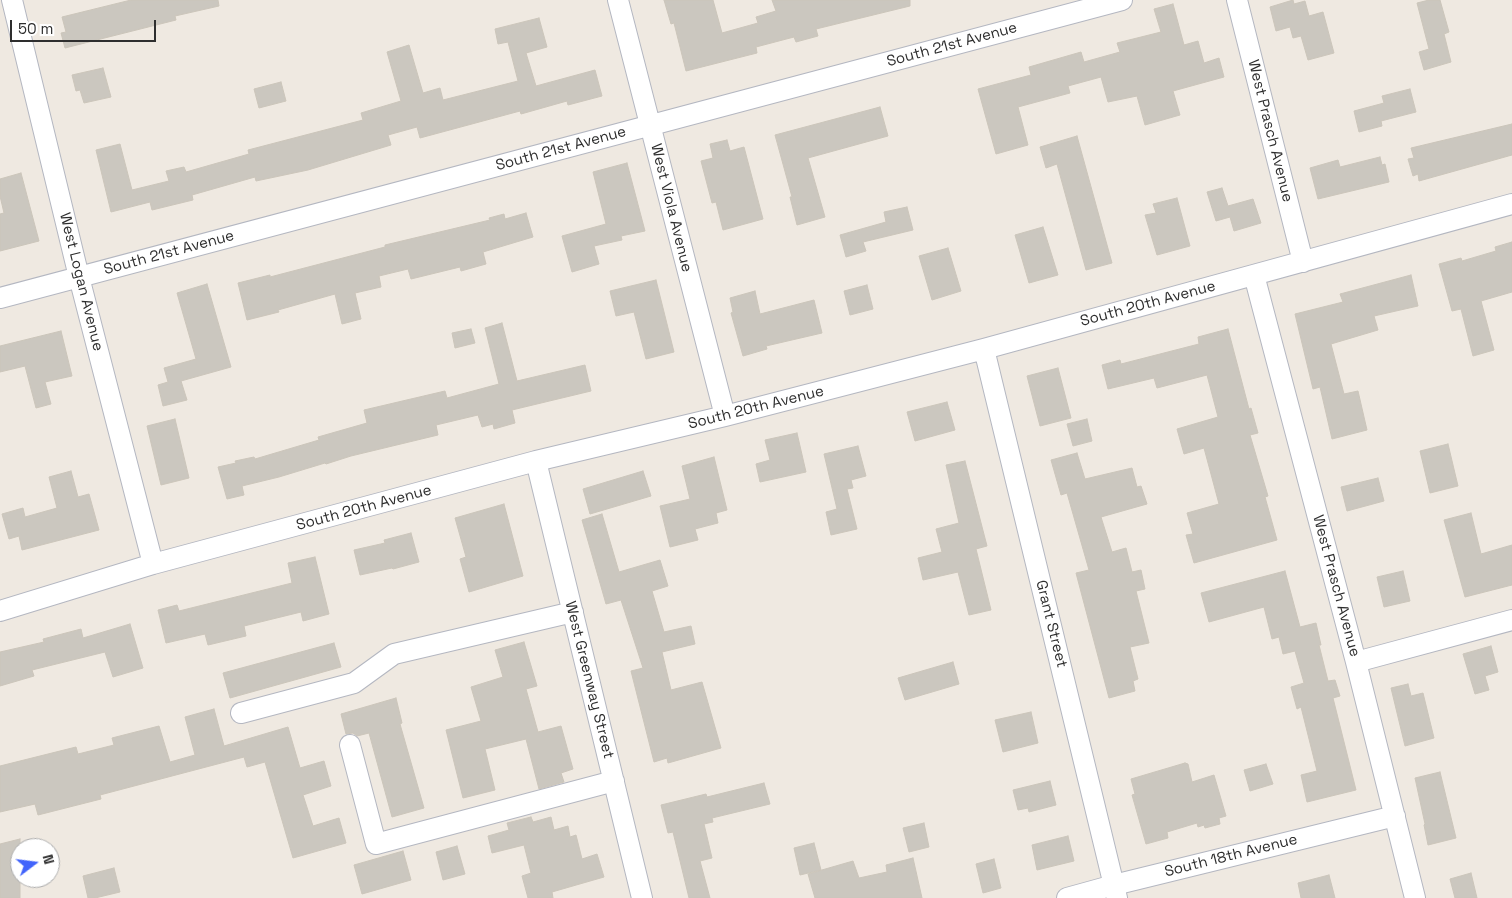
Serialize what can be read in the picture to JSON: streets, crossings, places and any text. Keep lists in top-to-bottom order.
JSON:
{
  "streets": {
    "street": [
      "South 21st Avenue",
      "West Prasch Avenue",
      "West Viola Avenue",
      "West Logan Avenue",
      "South 20th Avenue",
      "Grant Street",
      "West Greenway Street",
      "South 18th Avenue"
    ]
  },
  "crossings": [
    ["South 21st Avenue", "West Viola Avenue"],
    ["South 21st Avenue", "West Logan Avenue"],
    ["West Prasch Avenue", "South 20th Avenue"],
    ["West Prasch Avenue", "South 18th Avenue"],
    ["West Viola Avenue", "South 20th Avenue"],
    ["West Logan Avenue", "South 20th Avenue"],
    ["South 20th Avenue", "Grant Street"],
    ["South 20th Avenue", "West Greenway Street"],
    ["Grant Street", "South 18th Avenue"]
  ],
  "scale_bar": "50 m",
  "north": "right"
}
